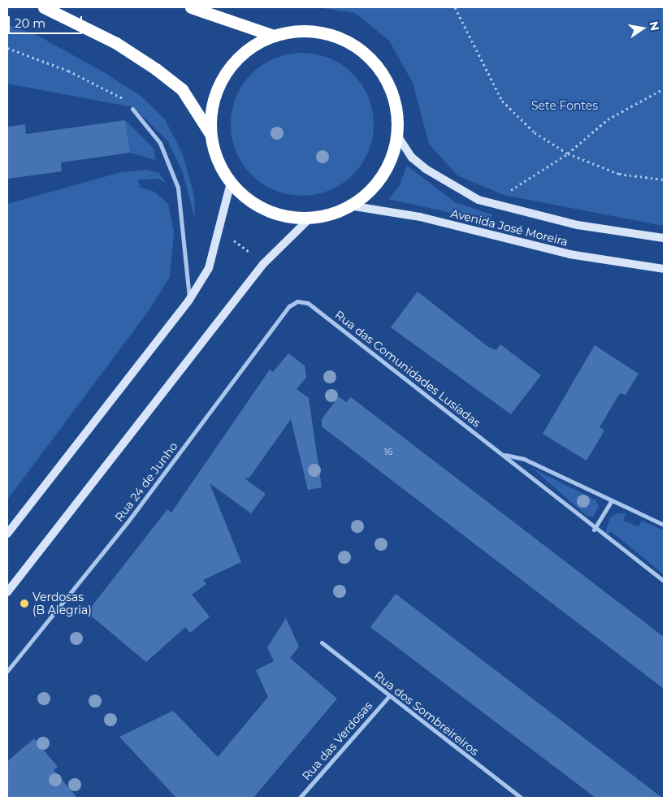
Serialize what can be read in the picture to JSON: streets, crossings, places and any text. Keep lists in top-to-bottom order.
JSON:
{
  "streets": {
    "street": [
      "Avenida José Moreira",
      "Rua das Comunidades Lusíadas",
      "Rua 24 de Junho",
      "Rua dos Sombreireiros",
      "Rua das Verdosas"
    ]
  },
  "crossings": [
    ["Rua das Comunidades Lusíadas", "Rua 24 de Junho"],
    ["Rua dos Sombreireiros", "Rua das Verdosas"]
  ],
  "parks": ["Sete Fontes"],
  "places": ["Verdosas (B Alegria)"],
  "house_numbers": ["16"],
  "scale_bar": "20 m",
  "north": "right"
}
